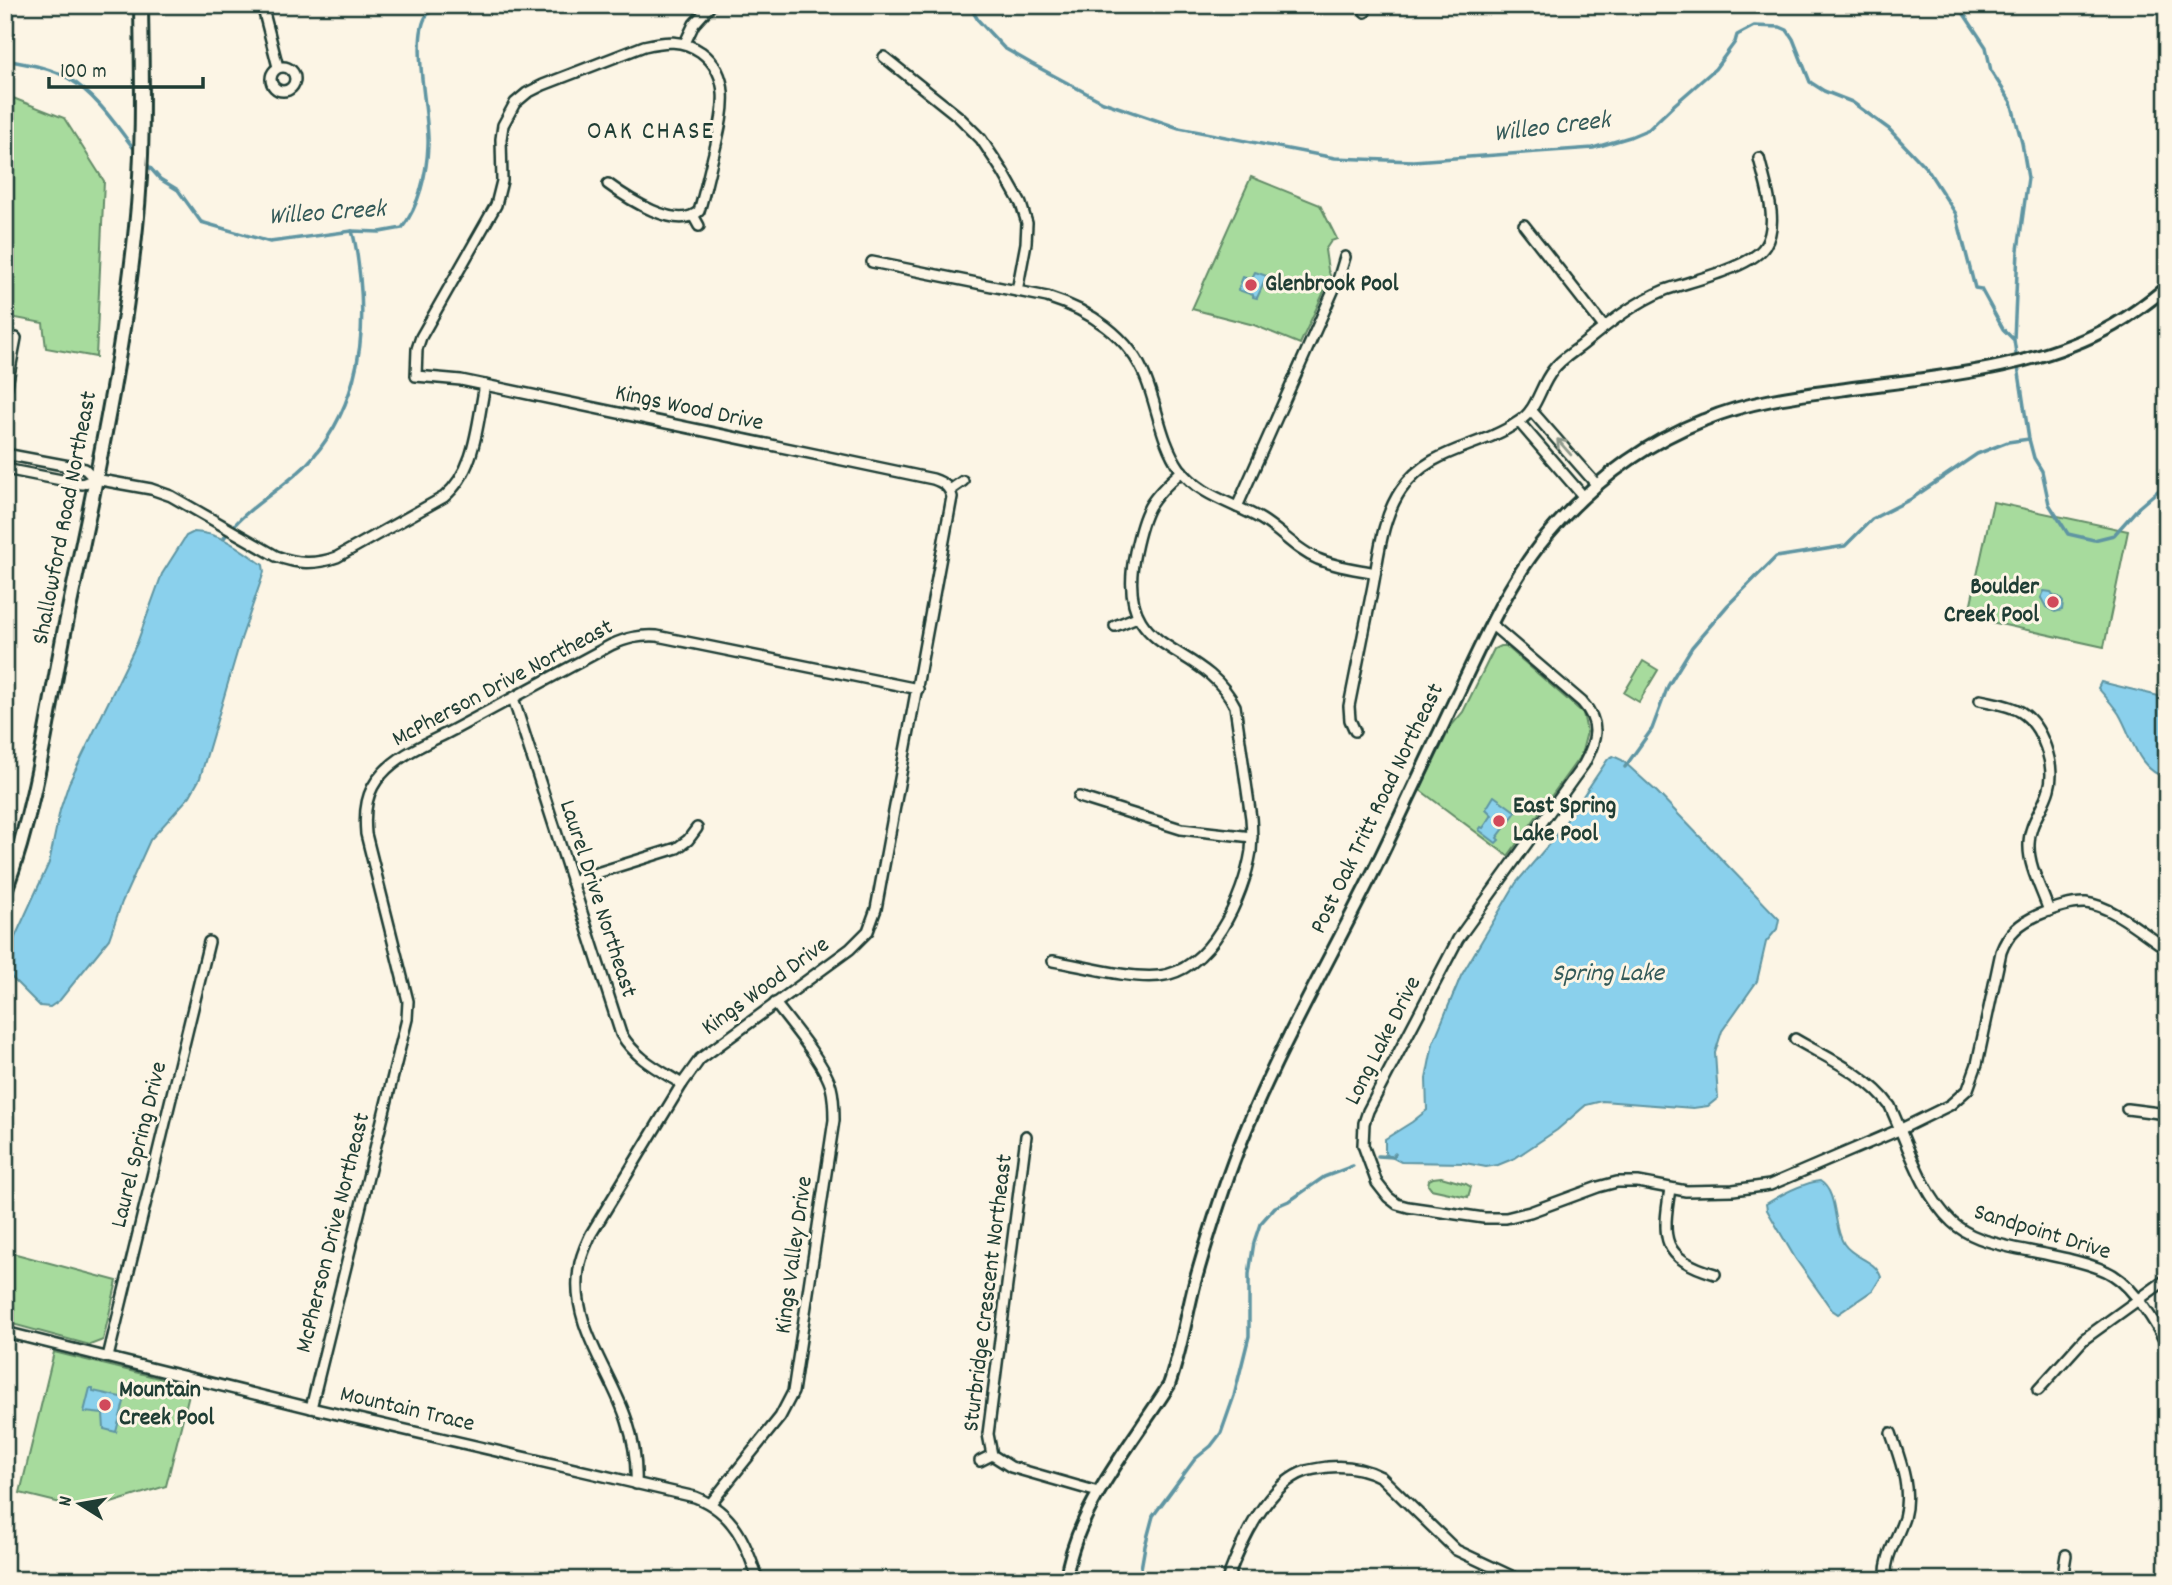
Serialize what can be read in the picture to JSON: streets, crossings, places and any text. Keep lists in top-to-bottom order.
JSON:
{
  "streets": {
    "main road": ["Shallowford Road Northeast"],
    "street": [
      "Kings Wood Drive",
      "McPherson Drive Northeast",
      "Post Oak Tritt Road Northeast",
      "Laurel Drive Northeast",
      "Long Lake Drive",
      "Laurel Spring Drive",
      "Sandpoint Drive",
      "Kings Valley Drive",
      "Sturbridge Crescent Northeast",
      "Mountain Trace"
    ]
  },
  "crossings": [
    ["Kings Wood Drive", "McPherson Drive Northeast"],
    ["Kings Wood Drive", "Laurel Drive Northeast"],
    ["Kings Wood Drive", "Kings Valley Drive"],
    ["Kings Wood Drive", "Mountain Trace"],
    ["McPherson Drive Northeast", "Laurel Drive Northeast"],
    ["McPherson Drive Northeast", "Mountain Trace"],
    ["Post Oak Tritt Road Northeast", "Long Lake Drive"],
    ["Post Oak Tritt Road Northeast", "Sturbridge Crescent Northeast"],
    ["Long Lake Drive", "Sandpoint Drive"],
    ["Laurel Spring Drive", "Mountain Trace"],
    ["Kings Valley Drive", "Mountain Trace"]
  ],
  "districts": ["OAK CHASE"],
  "water": ["Willeo Creek", "Spring Lake"],
  "places": [
    "Glenbrook Pool",
    "Boulder Creek Pool",
    "East Spring Lake Pool",
    "Mountain Creek Pool"
  ],
  "scale_bar": "100 m",
  "north": "left"
}
